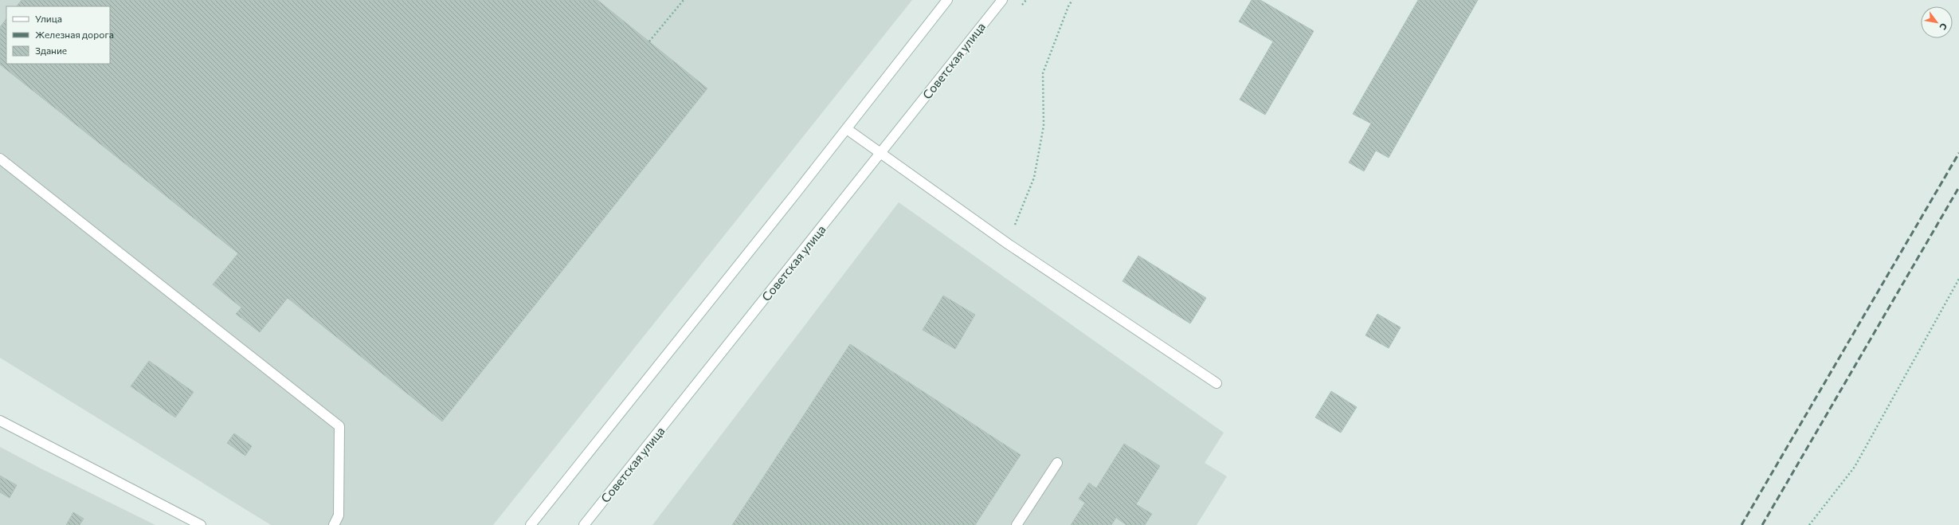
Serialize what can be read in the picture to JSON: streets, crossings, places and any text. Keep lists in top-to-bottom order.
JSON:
{
  "streets": {
    "main road": ["Советская улица"]
  },
  "legend": ["Улица", "Железная дорога", "Здание"],
  "north": "bottom right"
}
